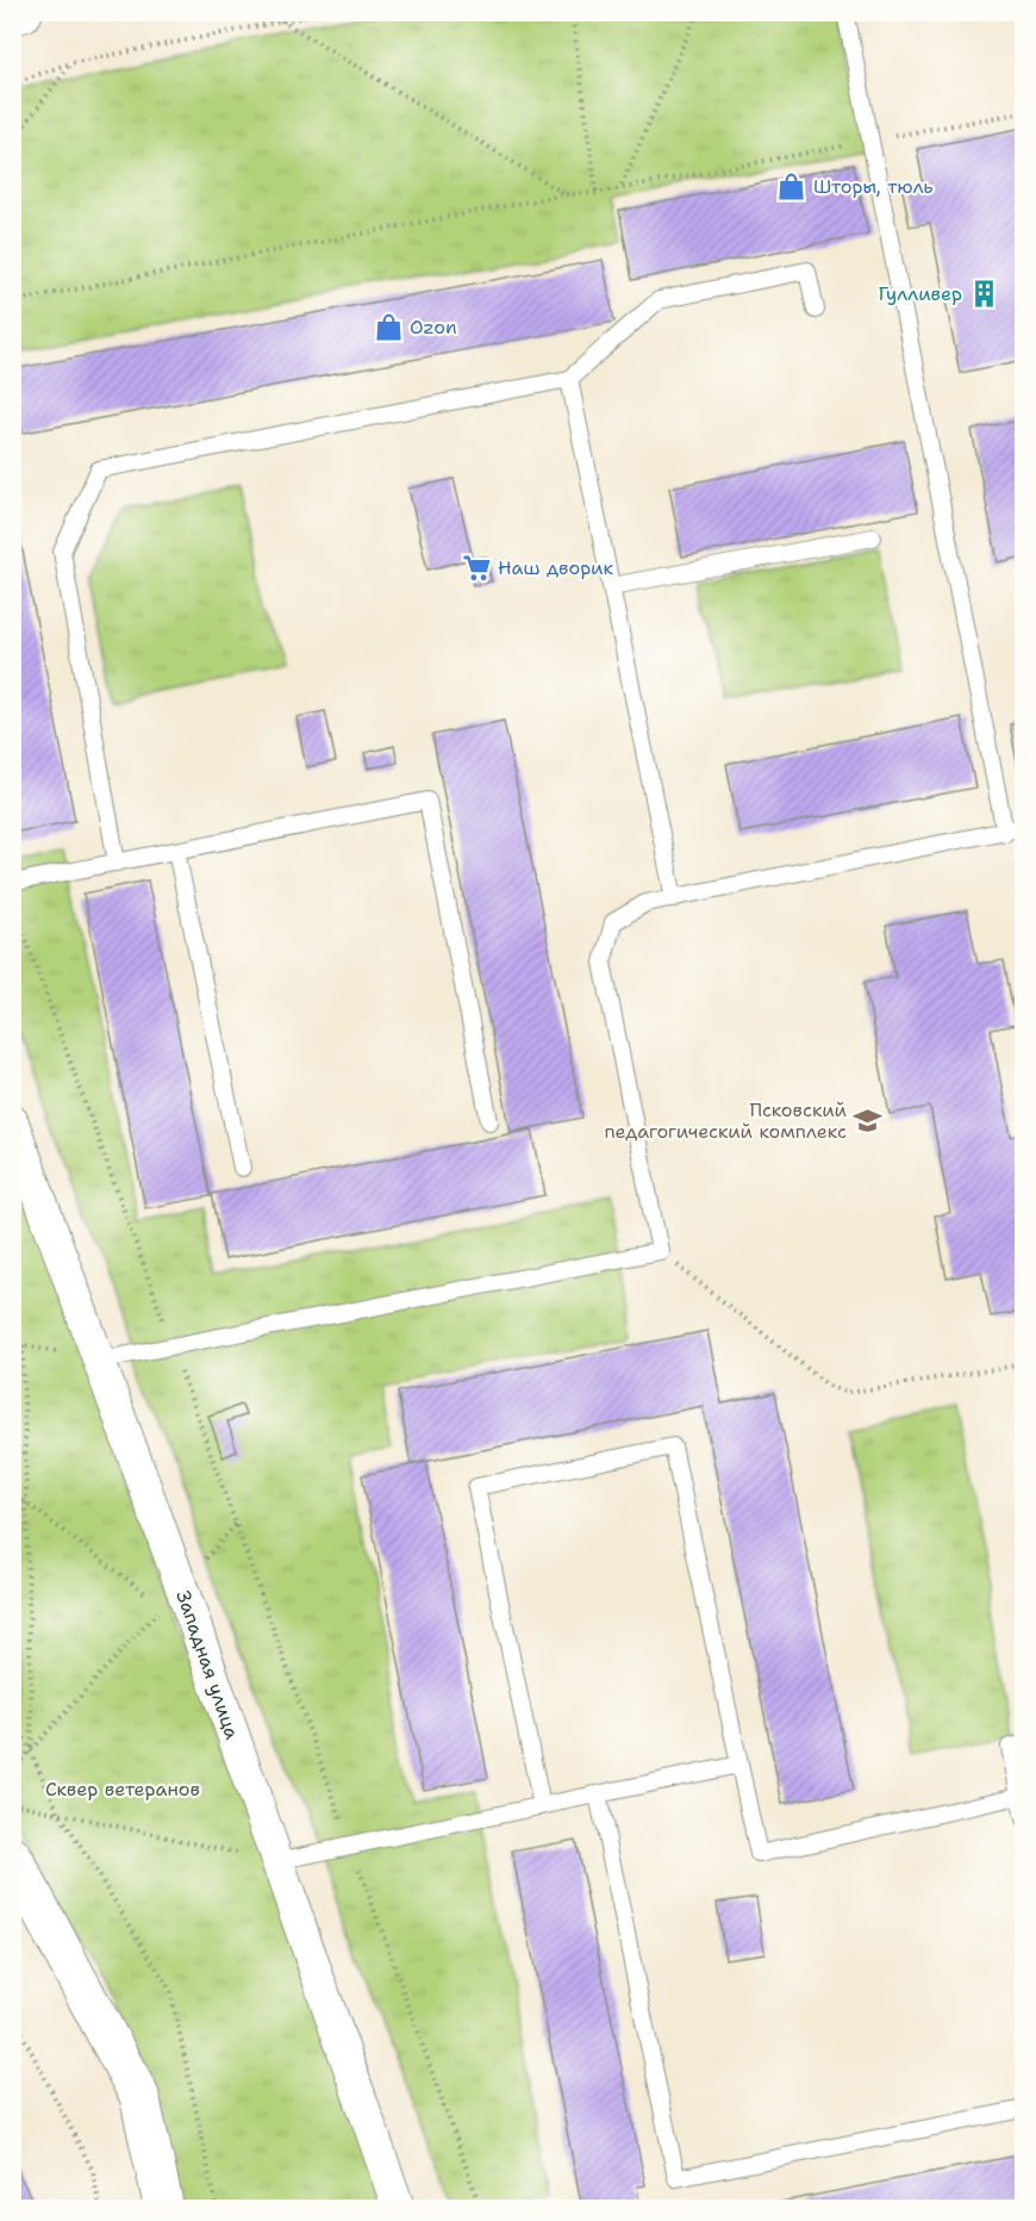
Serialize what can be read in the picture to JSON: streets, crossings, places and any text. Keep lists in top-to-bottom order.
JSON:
{
  "streets": {
    "street": ["Западная улица"]
  },
  "parks": ["Сквер ветеранов"],
  "places": {
    "shop": ["Шторы, тюль", "Ozon"],
    "building": ["Гулливер"],
    "supermarket": ["Наш дворик"],
    "school or university": ["Псковский педагогический комплекс"]
  }
}
